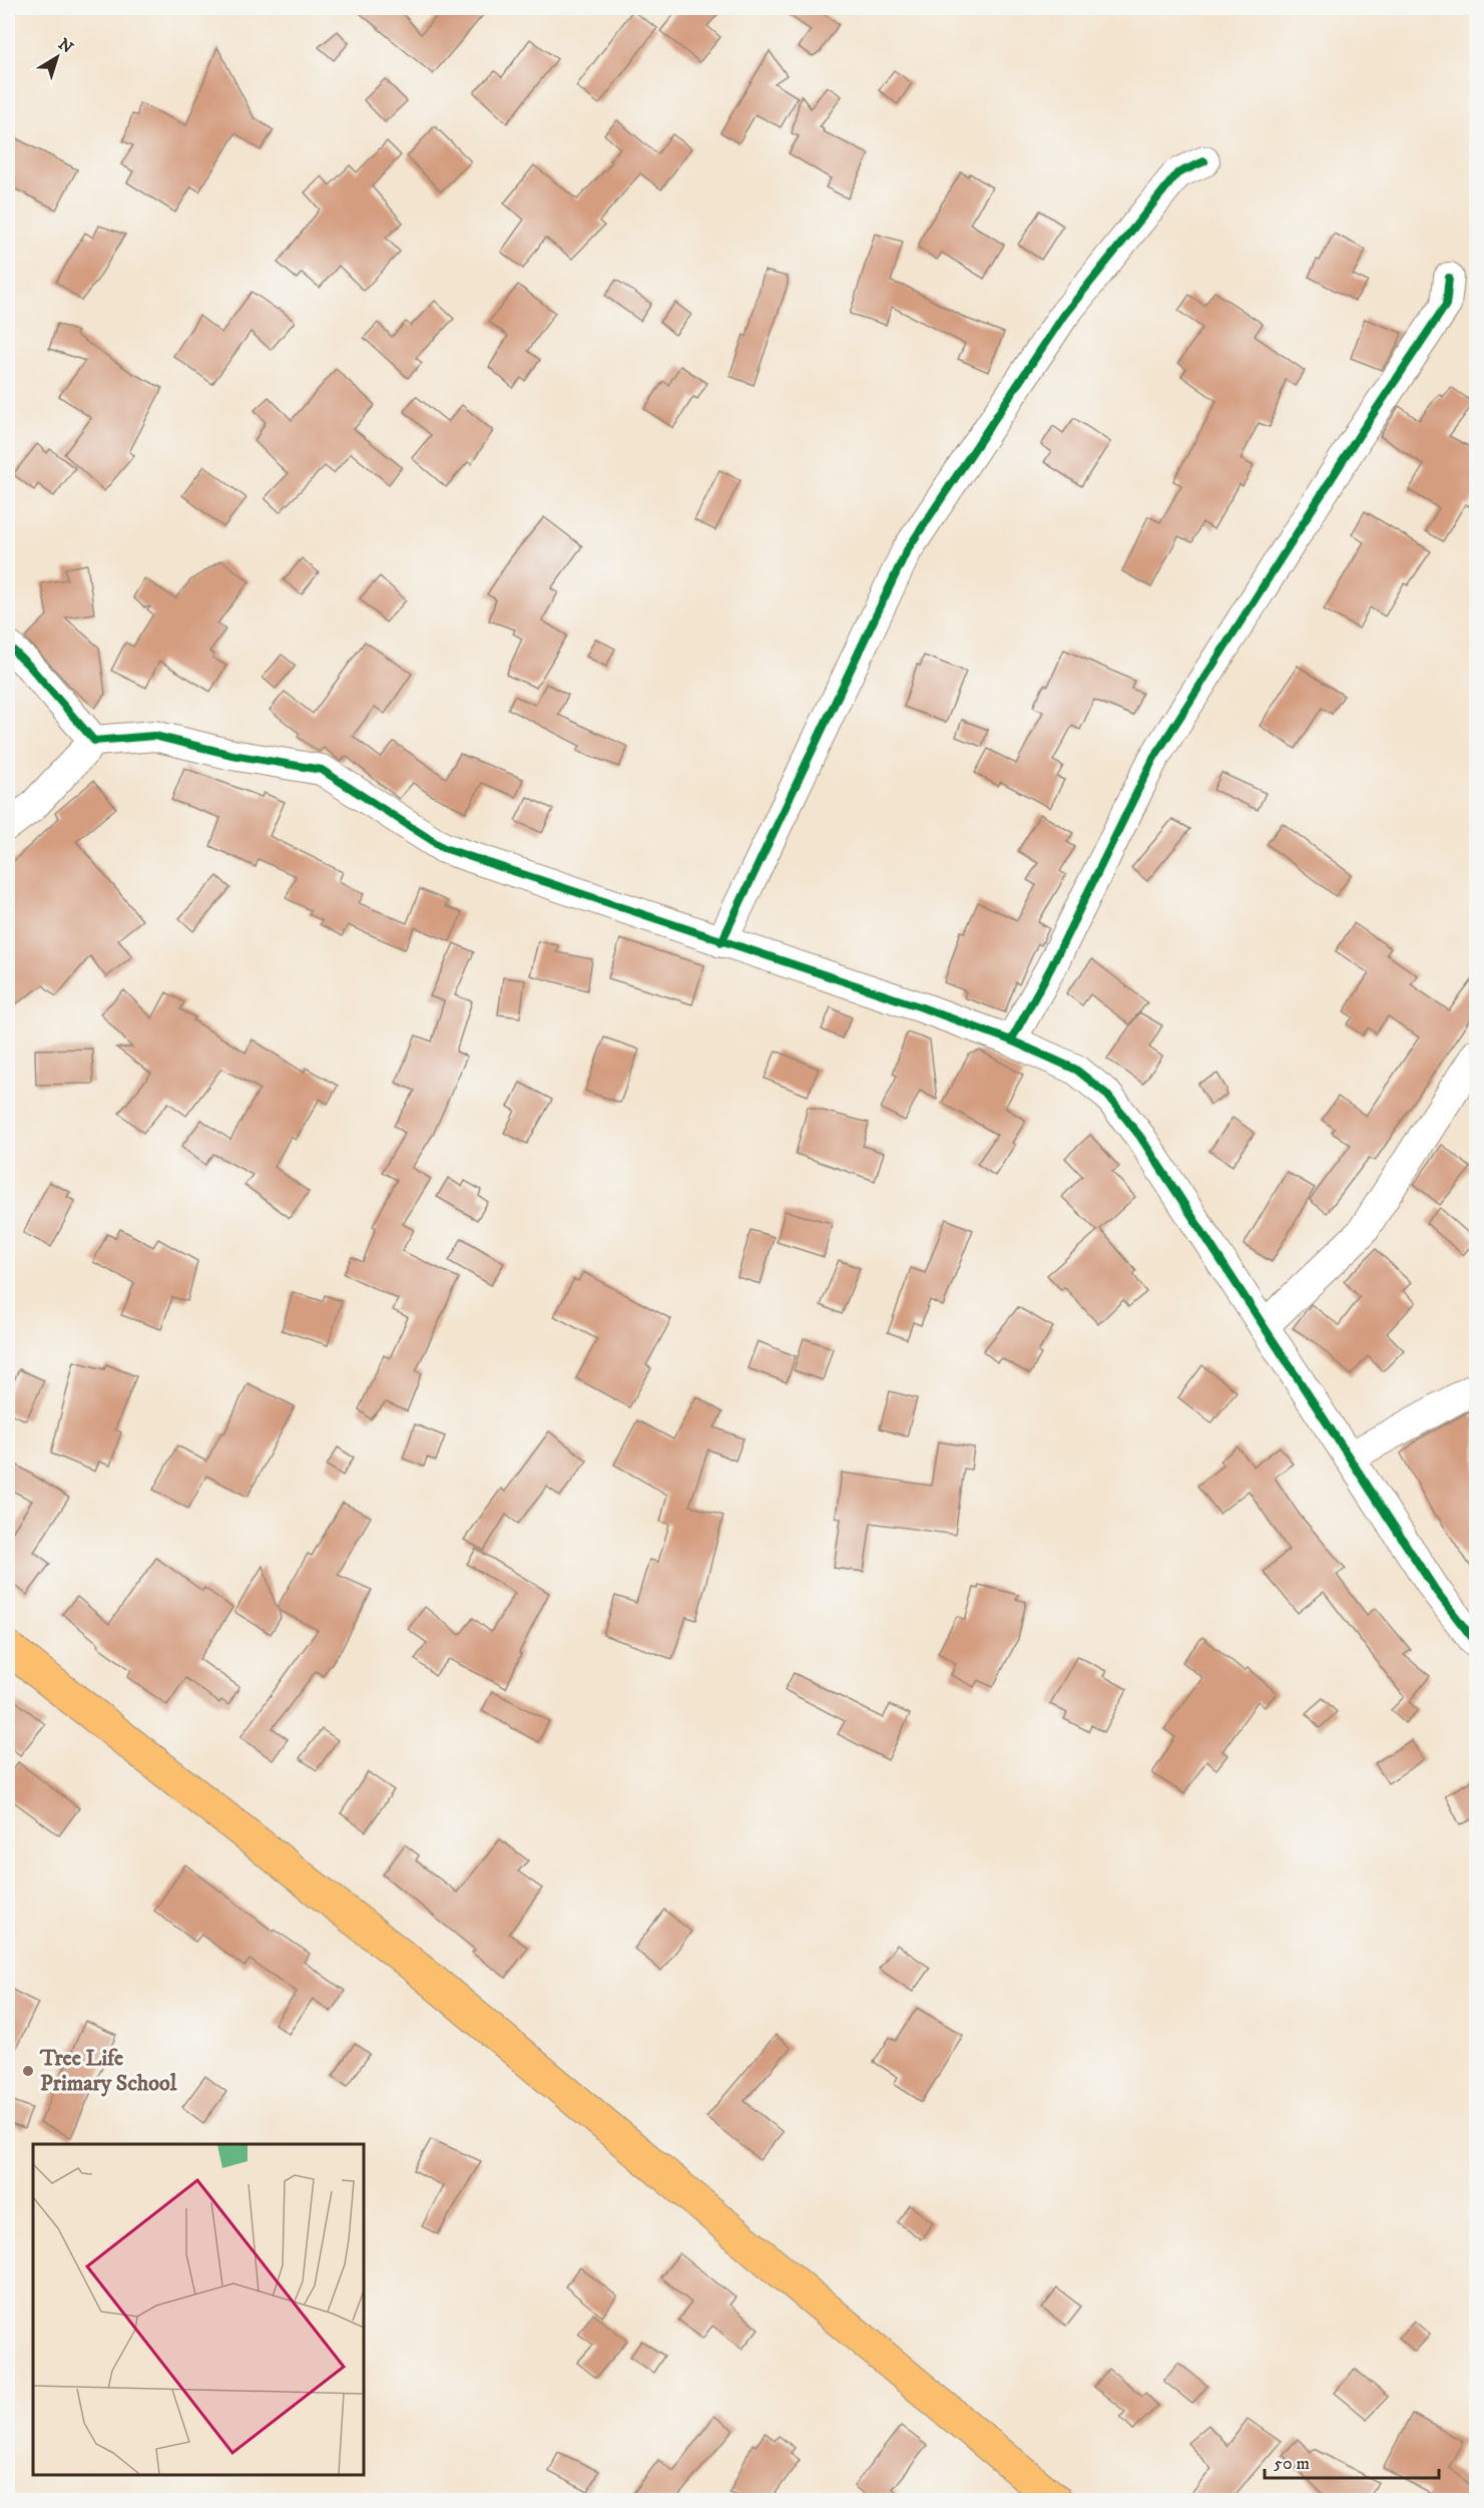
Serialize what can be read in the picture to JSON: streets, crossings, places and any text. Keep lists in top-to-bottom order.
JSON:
{
  "places": ["Tree Life Primary School"],
  "scale_bar": "50 m",
  "north": "top right"
}
